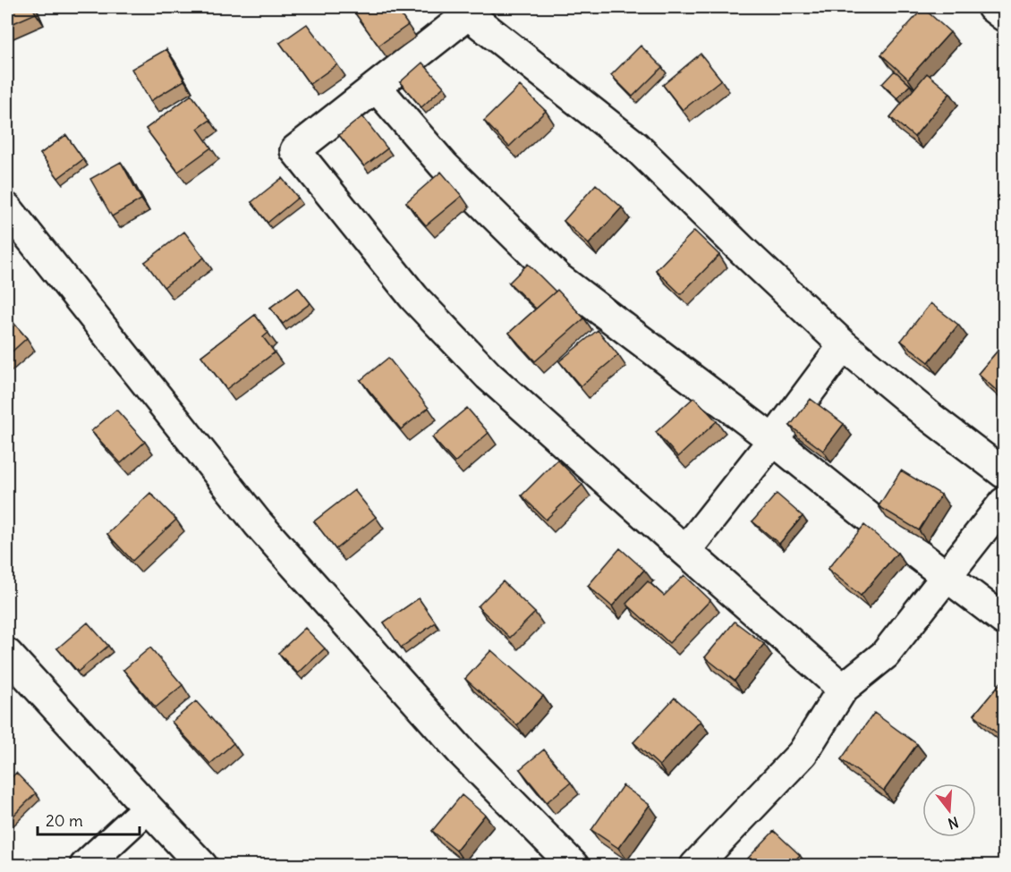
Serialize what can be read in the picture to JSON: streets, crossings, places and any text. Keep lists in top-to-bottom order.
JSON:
{
  "scale_bar": "20 m",
  "north": "bottom"
}
